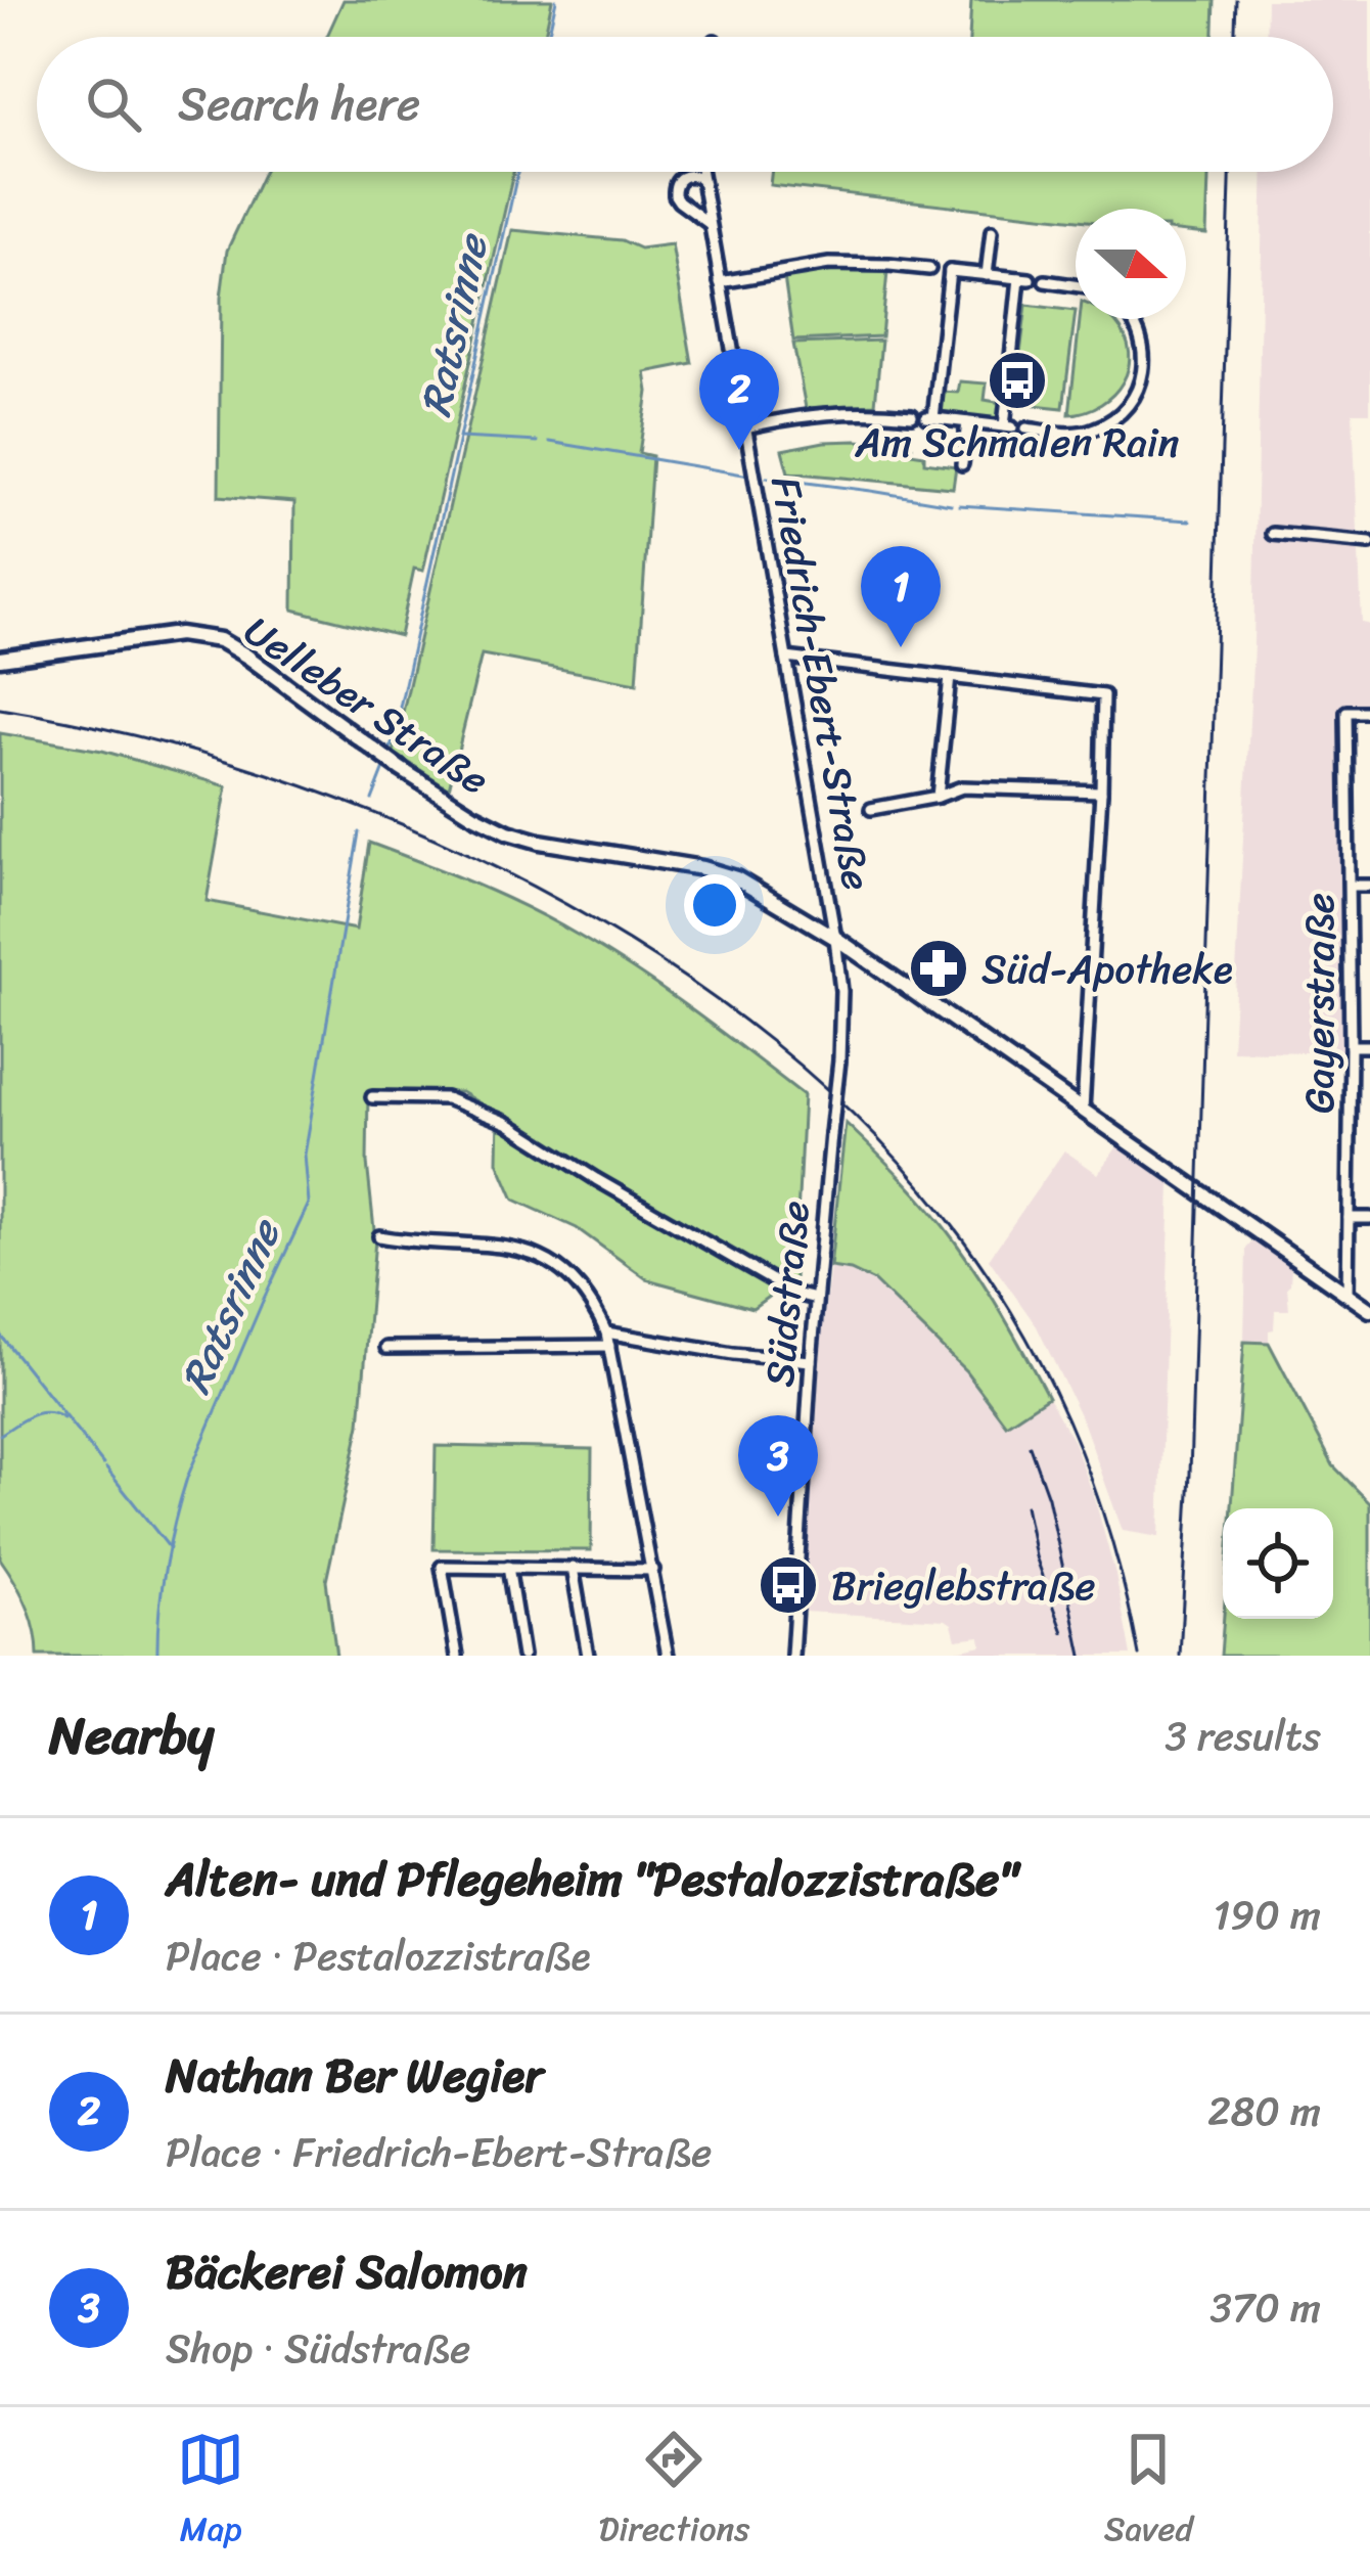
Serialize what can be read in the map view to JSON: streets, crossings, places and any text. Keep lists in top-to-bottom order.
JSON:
{
  "streets": {
    "street": [
      "Friedrich-Ebert-Straße",
      "Uelleber Straße",
      "Gayerstraße",
      "Südstraße"
    ]
  },
  "crossings": [
    ["Friedrich-Ebert-Straße", "Uelleber Straße"],
    ["Friedrich-Ebert-Straße", "Südstraße"],
    ["Uelleber Straße", "Gayerstraße"],
    ["Uelleber Straße", "Südstraße"]
  ],
  "water": ["Ratsrinne"],
  "places": {
    "bus stop": ["Am Schmalen Rain", "Brieglebstraße"],
    "pharmacy": ["Süd-Apotheke"]
  },
  "north": "right",
  "page": {
    "search": "Search here",
    "pins": ["2", "1", "3"],
    "heading": ["Nearby", "3 results"],
    "list": [
      {
        "mark": "1",
        "name": "Alten- und Pflegeheim \"Pestalozzistraße\"",
        "note": "Place · Pestalozzistraße",
        "value": "190 m"
      },
      {
        "mark": "2",
        "name": "Nathan Ber Wegier",
        "note": "Place · Friedrich-Ebert-Straße",
        "value": "280 m"
      },
      {
        "mark": "3",
        "name": "Bäckerei Salomon",
        "note": "Shop · Südstraße",
        "value": "370 m"
      }
    ],
    "nav": ["Map", "Directions", "Saved"]
  }
}
